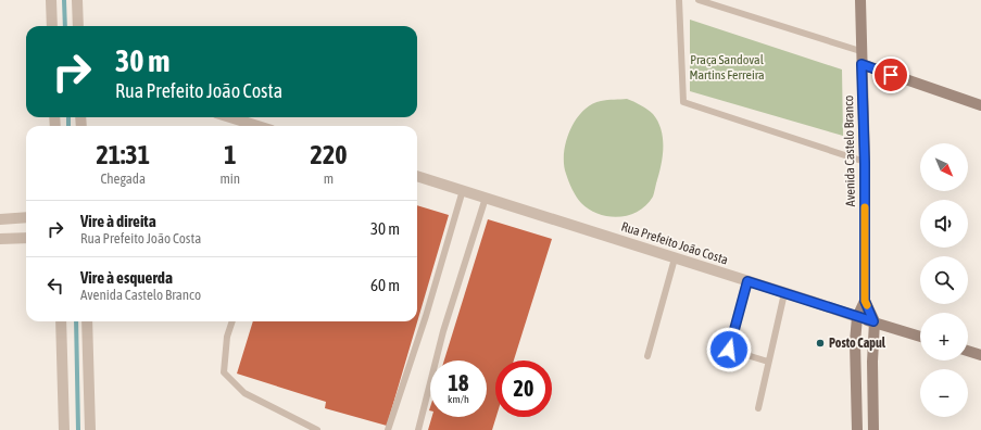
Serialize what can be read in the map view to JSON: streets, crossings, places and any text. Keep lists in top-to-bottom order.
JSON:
{
  "streets": {
    "main road": ["Avenida Castelo Branco", "Rua Prefeito João Costa"]
  },
  "crossings": [
    ["Avenida Castelo Branco", "Rua Prefeito João Costa"]
  ],
  "parks": ["Praça Sandoval Martins Ferreira"],
  "places": ["Posto Capul"],
  "north": "bottom right",
  "page": {
    "turn": ["30 m", "Rua Prefeito João Costa"],
    "eta": [
      "21:31",
      "Chegada",
      "1",
      "min",
      "220",
      "m"
    ],
    "map_buttons": ["+", "−"],
    "list": [
      {
        "name": "Vire à direita",
        "note": "Rua Prefeito João Costa",
        "value": "30 m"
      },
      {
        "name": "Vire à esquerda",
        "note": "Avenida Castelo Branco",
        "value": "60 m"
      }
    ],
    "speed": "18 km/h",
    "limit": "20"
  }
}
